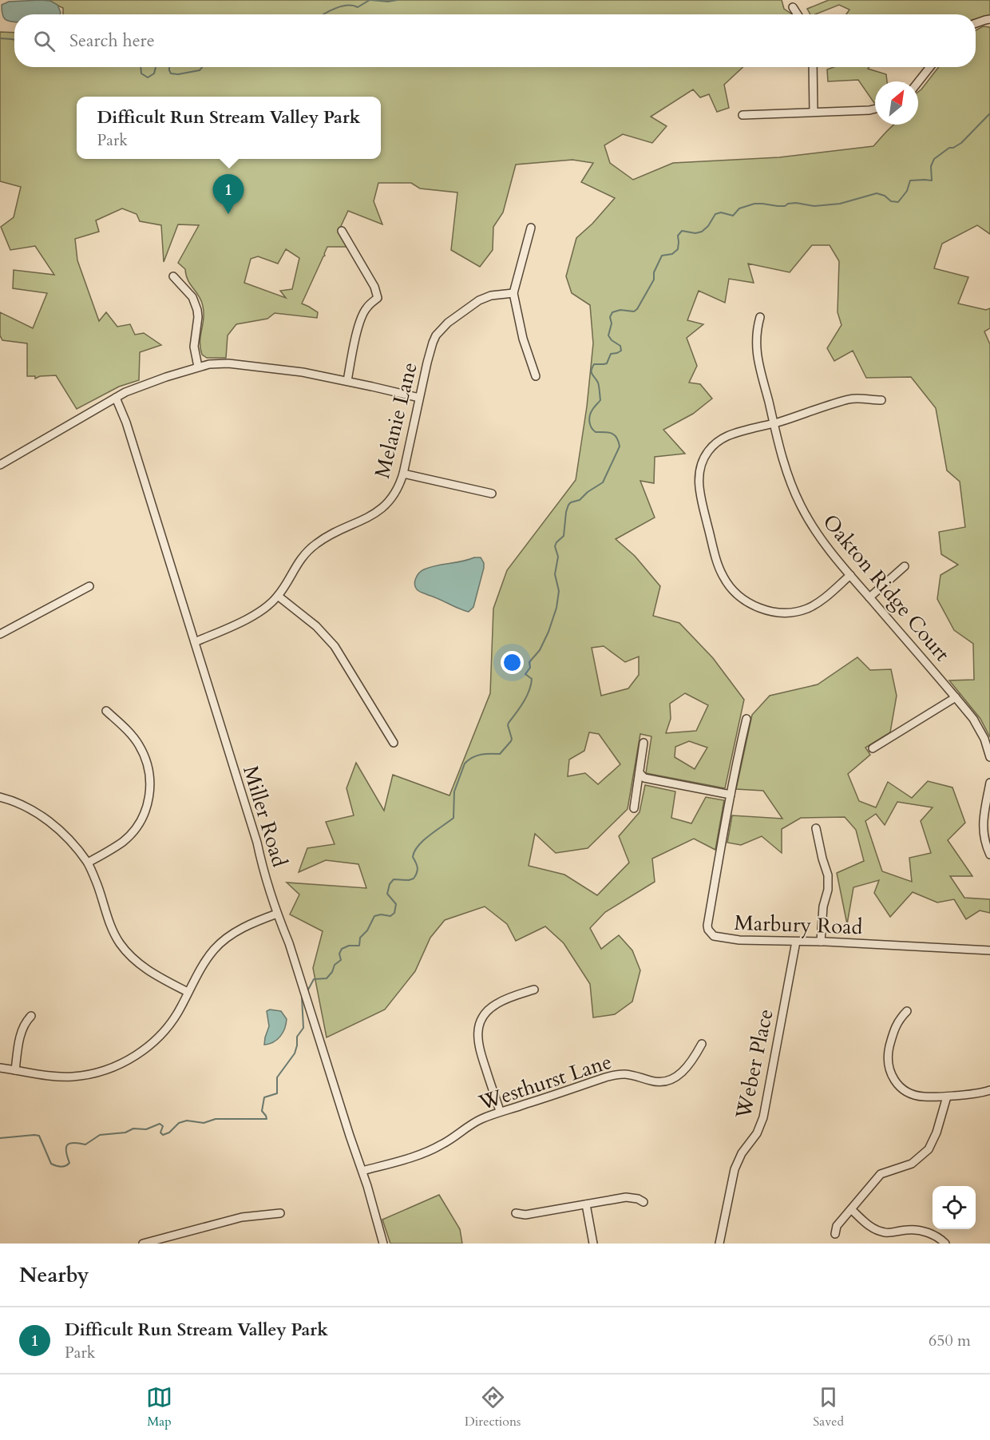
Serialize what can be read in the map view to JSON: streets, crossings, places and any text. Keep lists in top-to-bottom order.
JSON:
{
  "streets": {
    "street": [
      "Melanie Lane",
      "Oakton Ridge Court",
      "Miller Road",
      "Marbury Road",
      "Weber Place",
      "Westhurst Lane"
    ]
  },
  "crossings": [
    ["Melanie Lane", "Miller Road"],
    ["Miller Road", "Westhurst Lane"],
    ["Marbury Road", "Weber Place"]
  ],
  "north": "top right",
  "page": {
    "search": "Search here",
    "popup": ["Difficult Run Stream Valley Park", "Park"],
    "pins": "1",
    "heading": "Nearby",
    "list": [
      {
        "mark": "1",
        "name": "Difficult Run Stream Valley Park",
        "note": "Park",
        "value": "650 m"
      }
    ],
    "nav": ["Map", "Directions", "Saved"]
  }
}
